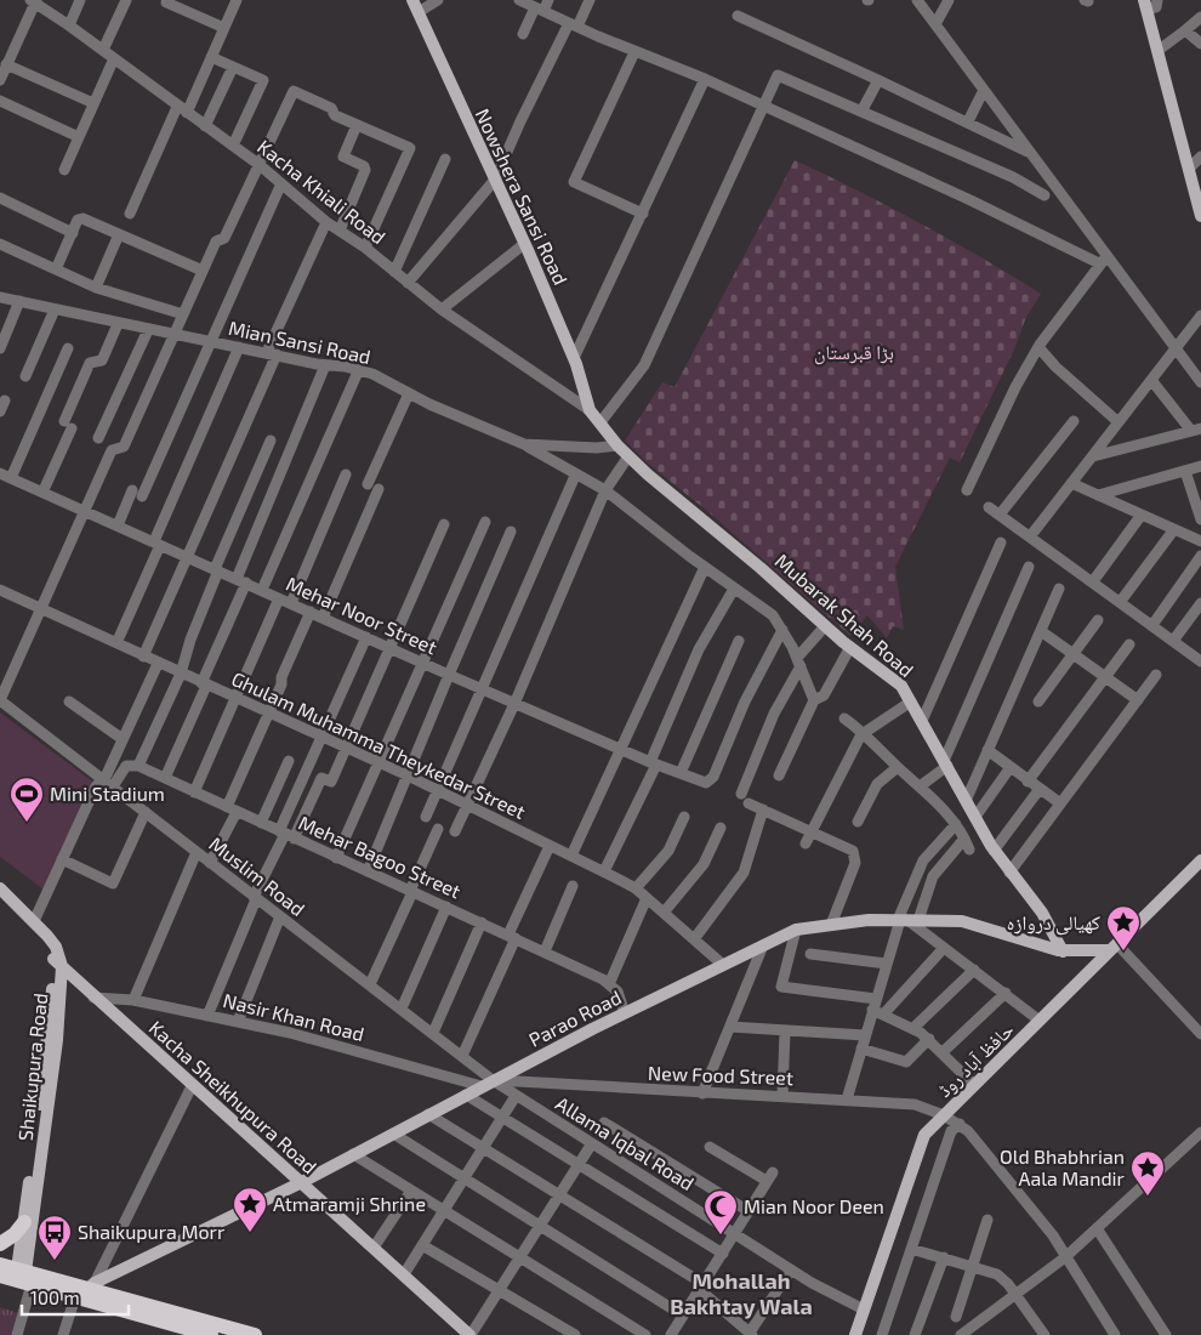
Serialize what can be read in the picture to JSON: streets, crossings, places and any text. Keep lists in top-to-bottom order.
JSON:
{
  "streets": {
    "main road": [
      "Nowshera Sansi Road",
      "Mubarak Shah Road",
      "Parao Road",
      "حافظ آباد روڈ",
      "Shaikupura Road",
      "Kacha Sheikhupura Road"
    ],
    "street": [
      "Kacha Khiali Road",
      "Mian Sansi Road",
      "Mehar Noor Street",
      "Ghulam Muhamma Theykedar Street",
      "Mehar Bagoo Street",
      "Muslim Road",
      "Nasir Khan Road",
      "New Food Street",
      "Allama Iqbal Road"
    ]
  },
  "crossings": [
    ["Kacha Khiali Road", "Nowshera Sansi Road"],
    ["Kacha Khiali Road", "Mubarak Shah Road"],
    ["Nowshera Sansi Road", "Mubarak Shah Road"],
    ["Mian Sansi Road", "Mubarak Shah Road"],
    ["Mubarak Shah Road", "Parao Road"],
    ["Ghulam Muhamma Theykedar Street", "Parao Road"],
    ["Muslim Road", "Nasir Khan Road"],
    ["Muslim Road", "Parao Road"],
    ["Muslim Road", "New Food Street"],
    ["Muslim Road", "Allama Iqbal Road"],
    ["Nasir Khan Road", "Parao Road"],
    ["Nasir Khan Road", "New Food Street"],
    ["Nasir Khan Road", "Kacha Sheikhupura Road"],
    ["Nasir Khan Road", "Allama Iqbal Road"],
    ["Parao Road", "حافظ آباد روڈ"],
    ["Parao Road", "New Food Street"],
    ["Parao Road", "Kacha Sheikhupura Road"],
    ["Parao Road", "Allama Iqbal Road"],
    ["حافظ آباد روڈ", "New Food Street"],
    ["حافظ آباد روڈ", "Allama Iqbal Road"],
    ["Shaikupura Road", "Kacha Sheikhupura Road"],
    ["New Food Street", "Allama Iqbal Road"]
  ],
  "districts": ["Mohallah Bakhtay Wala"],
  "parks": ["بڑا قبرستان"],
  "places": {
    "sports": ["Mini Stadium"],
    "place": ["کھیالی دروازہ", "Old Bhabhrian Aala Mandir", "Atmaramji Shrine"],
    "mosque": ["Mian Noor Deen"],
    "bus stop": ["Shaikupura Morr"]
  },
  "scale_bar": "100 m"
}
